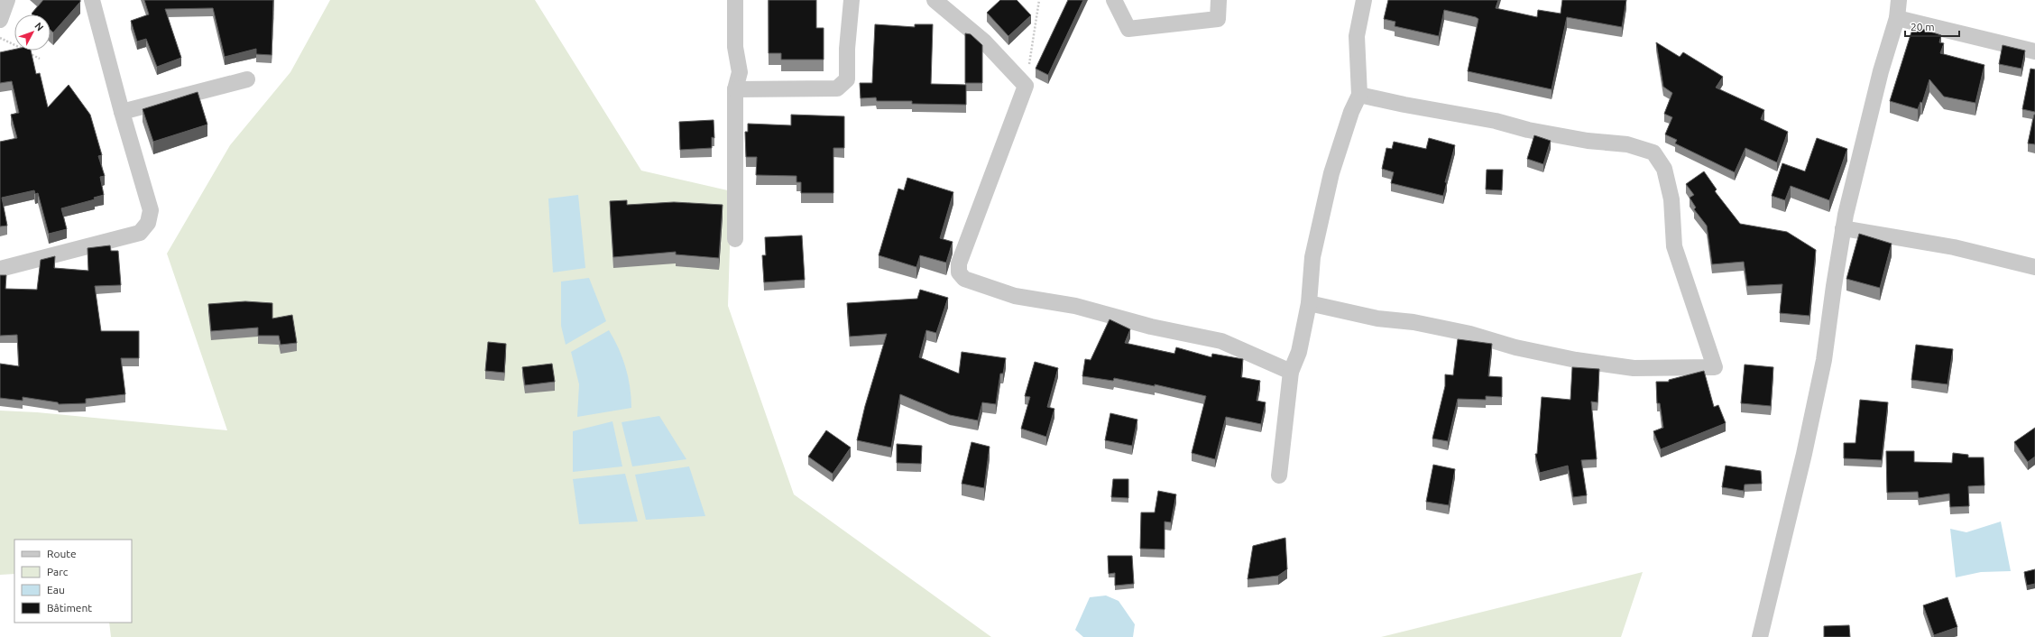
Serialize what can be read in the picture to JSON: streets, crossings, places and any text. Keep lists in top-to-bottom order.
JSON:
{
  "legend": [
    "Route",
    "Parc",
    "Eau",
    "Bâtiment"
  ],
  "scale_bar": "20 m",
  "north": "top right"
}
